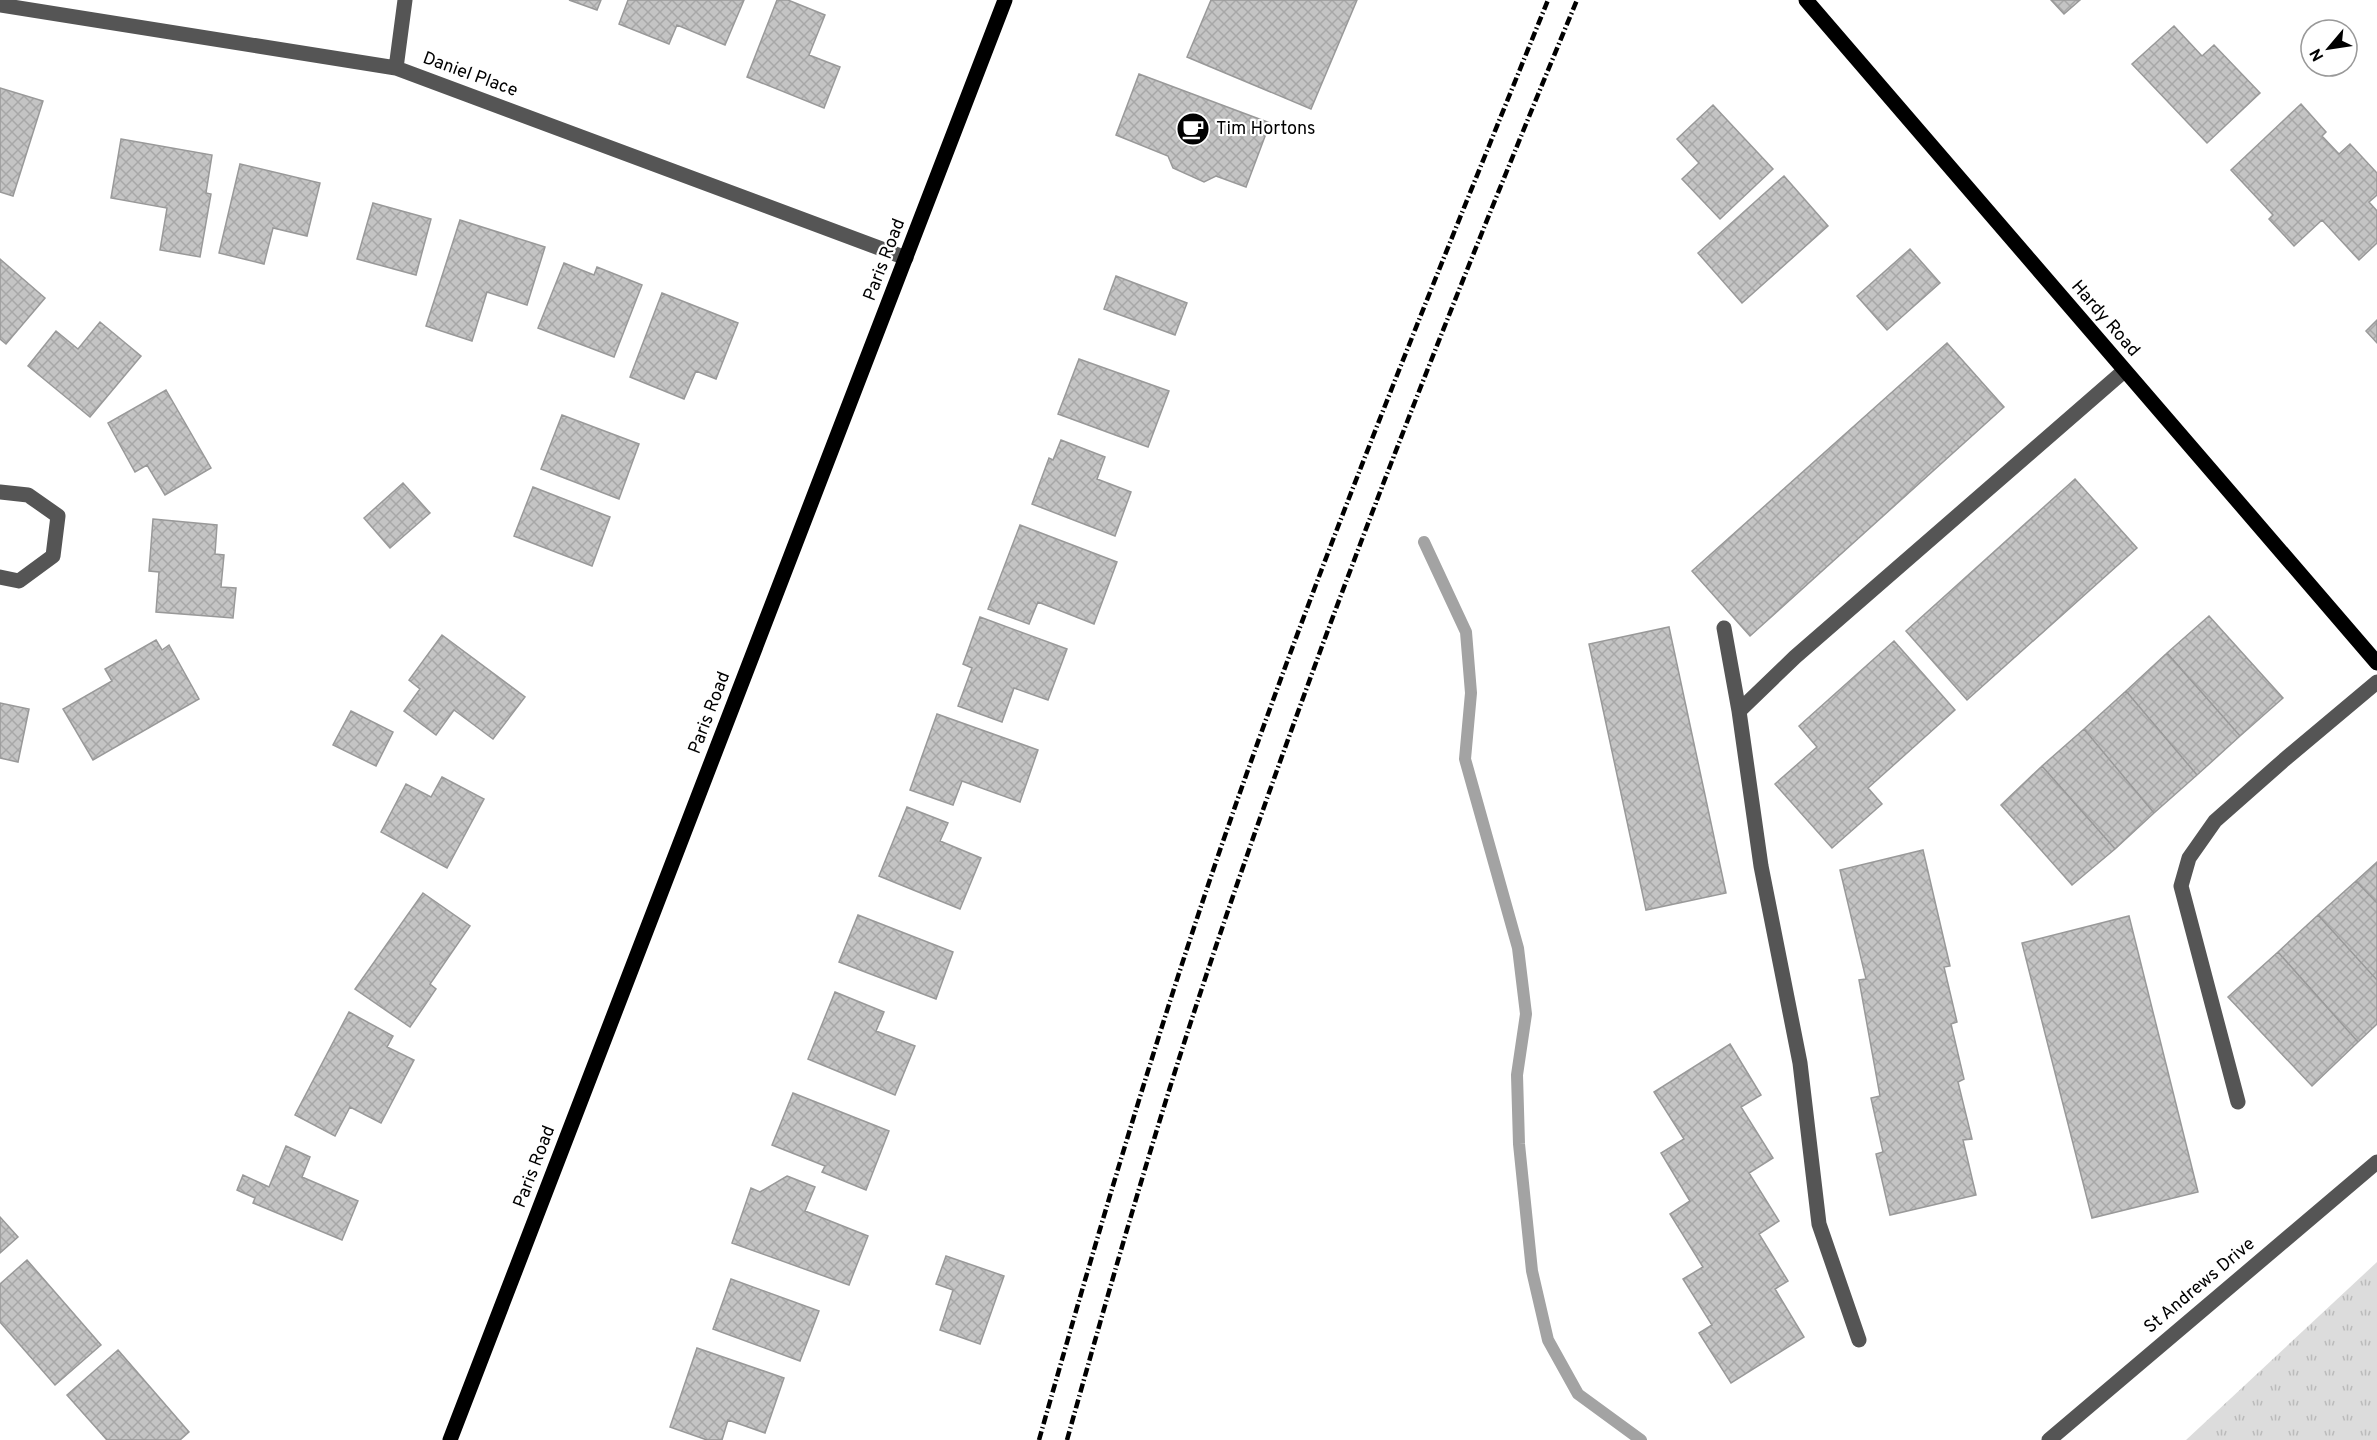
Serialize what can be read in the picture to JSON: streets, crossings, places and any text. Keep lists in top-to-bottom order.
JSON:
{
  "streets": {
    "main road": ["Paris Road", "Hardy Road"],
    "street": ["Daniel Place", "St Andrews Drive"]
  },
  "crossings": [
    ["Daniel Place", "Paris Road"]
  ],
  "places": {
    "cafe": ["Tim Hortons"]
  },
  "north": "bottom left"
}
